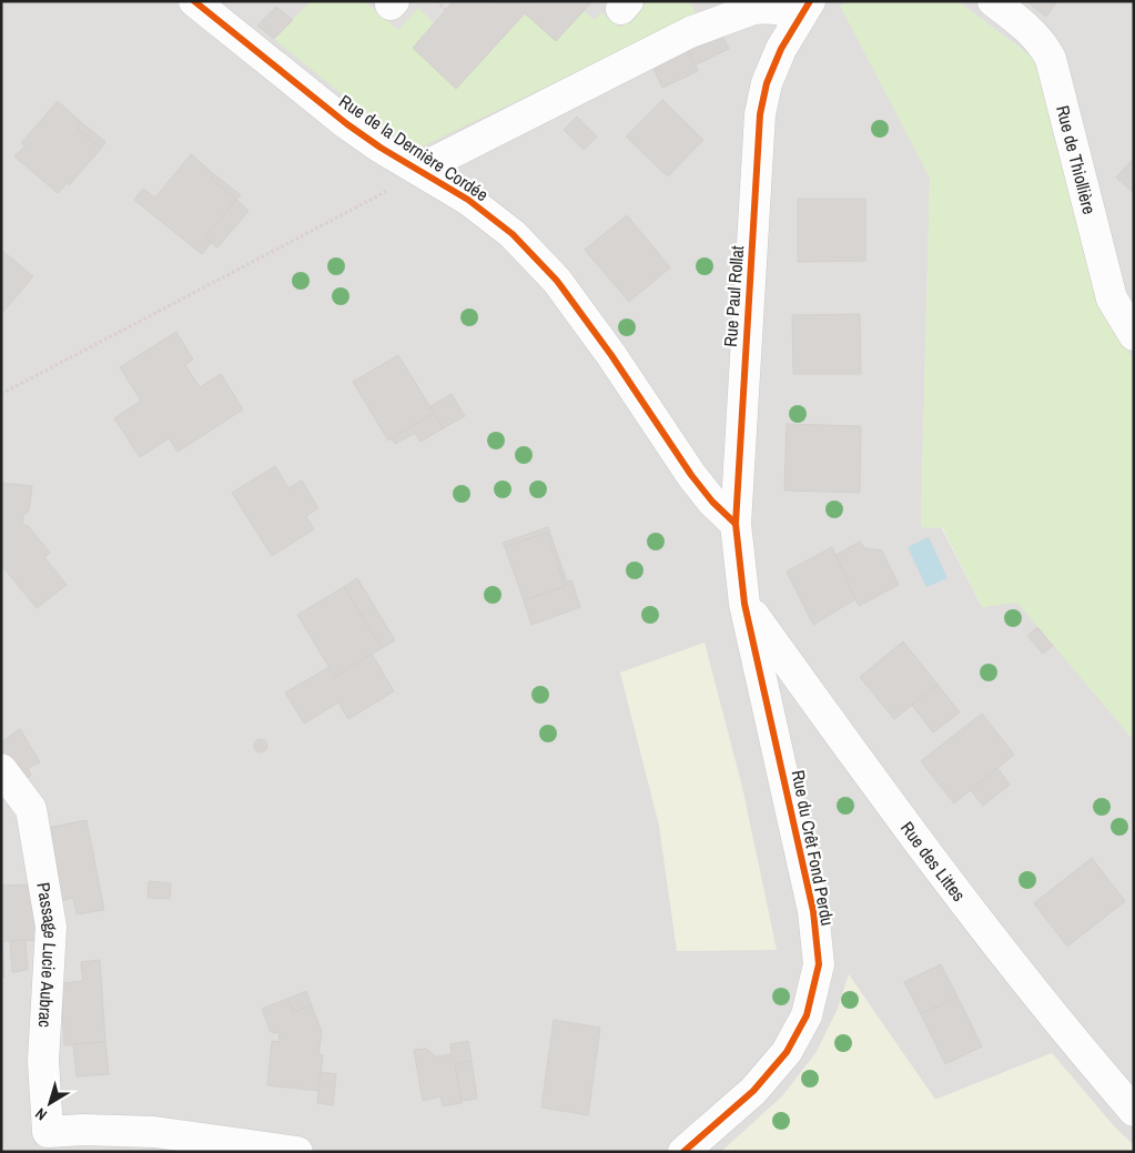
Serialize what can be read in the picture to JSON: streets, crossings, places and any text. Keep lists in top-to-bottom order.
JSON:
{
  "streets": {
    "street": [
      "Rue de la Dernière Cordée",
      "Rue de Thiollière",
      "Rue Paul Rollat",
      "Rue du Crêt Fond Perdu",
      "Rue des Littes",
      "Passage Lucie Aubrac"
    ]
  },
  "crossings": [
    ["Rue de la Dernière Cordée", "Rue Paul Rollat"],
    ["Rue Paul Rollat", "Rue du Crêt Fond Perdu"],
    ["Rue Paul Rollat", "Rue des Littes"],
    ["Rue du Crêt Fond Perdu", "Rue des Littes"]
  ],
  "north": "bottom left"
}
